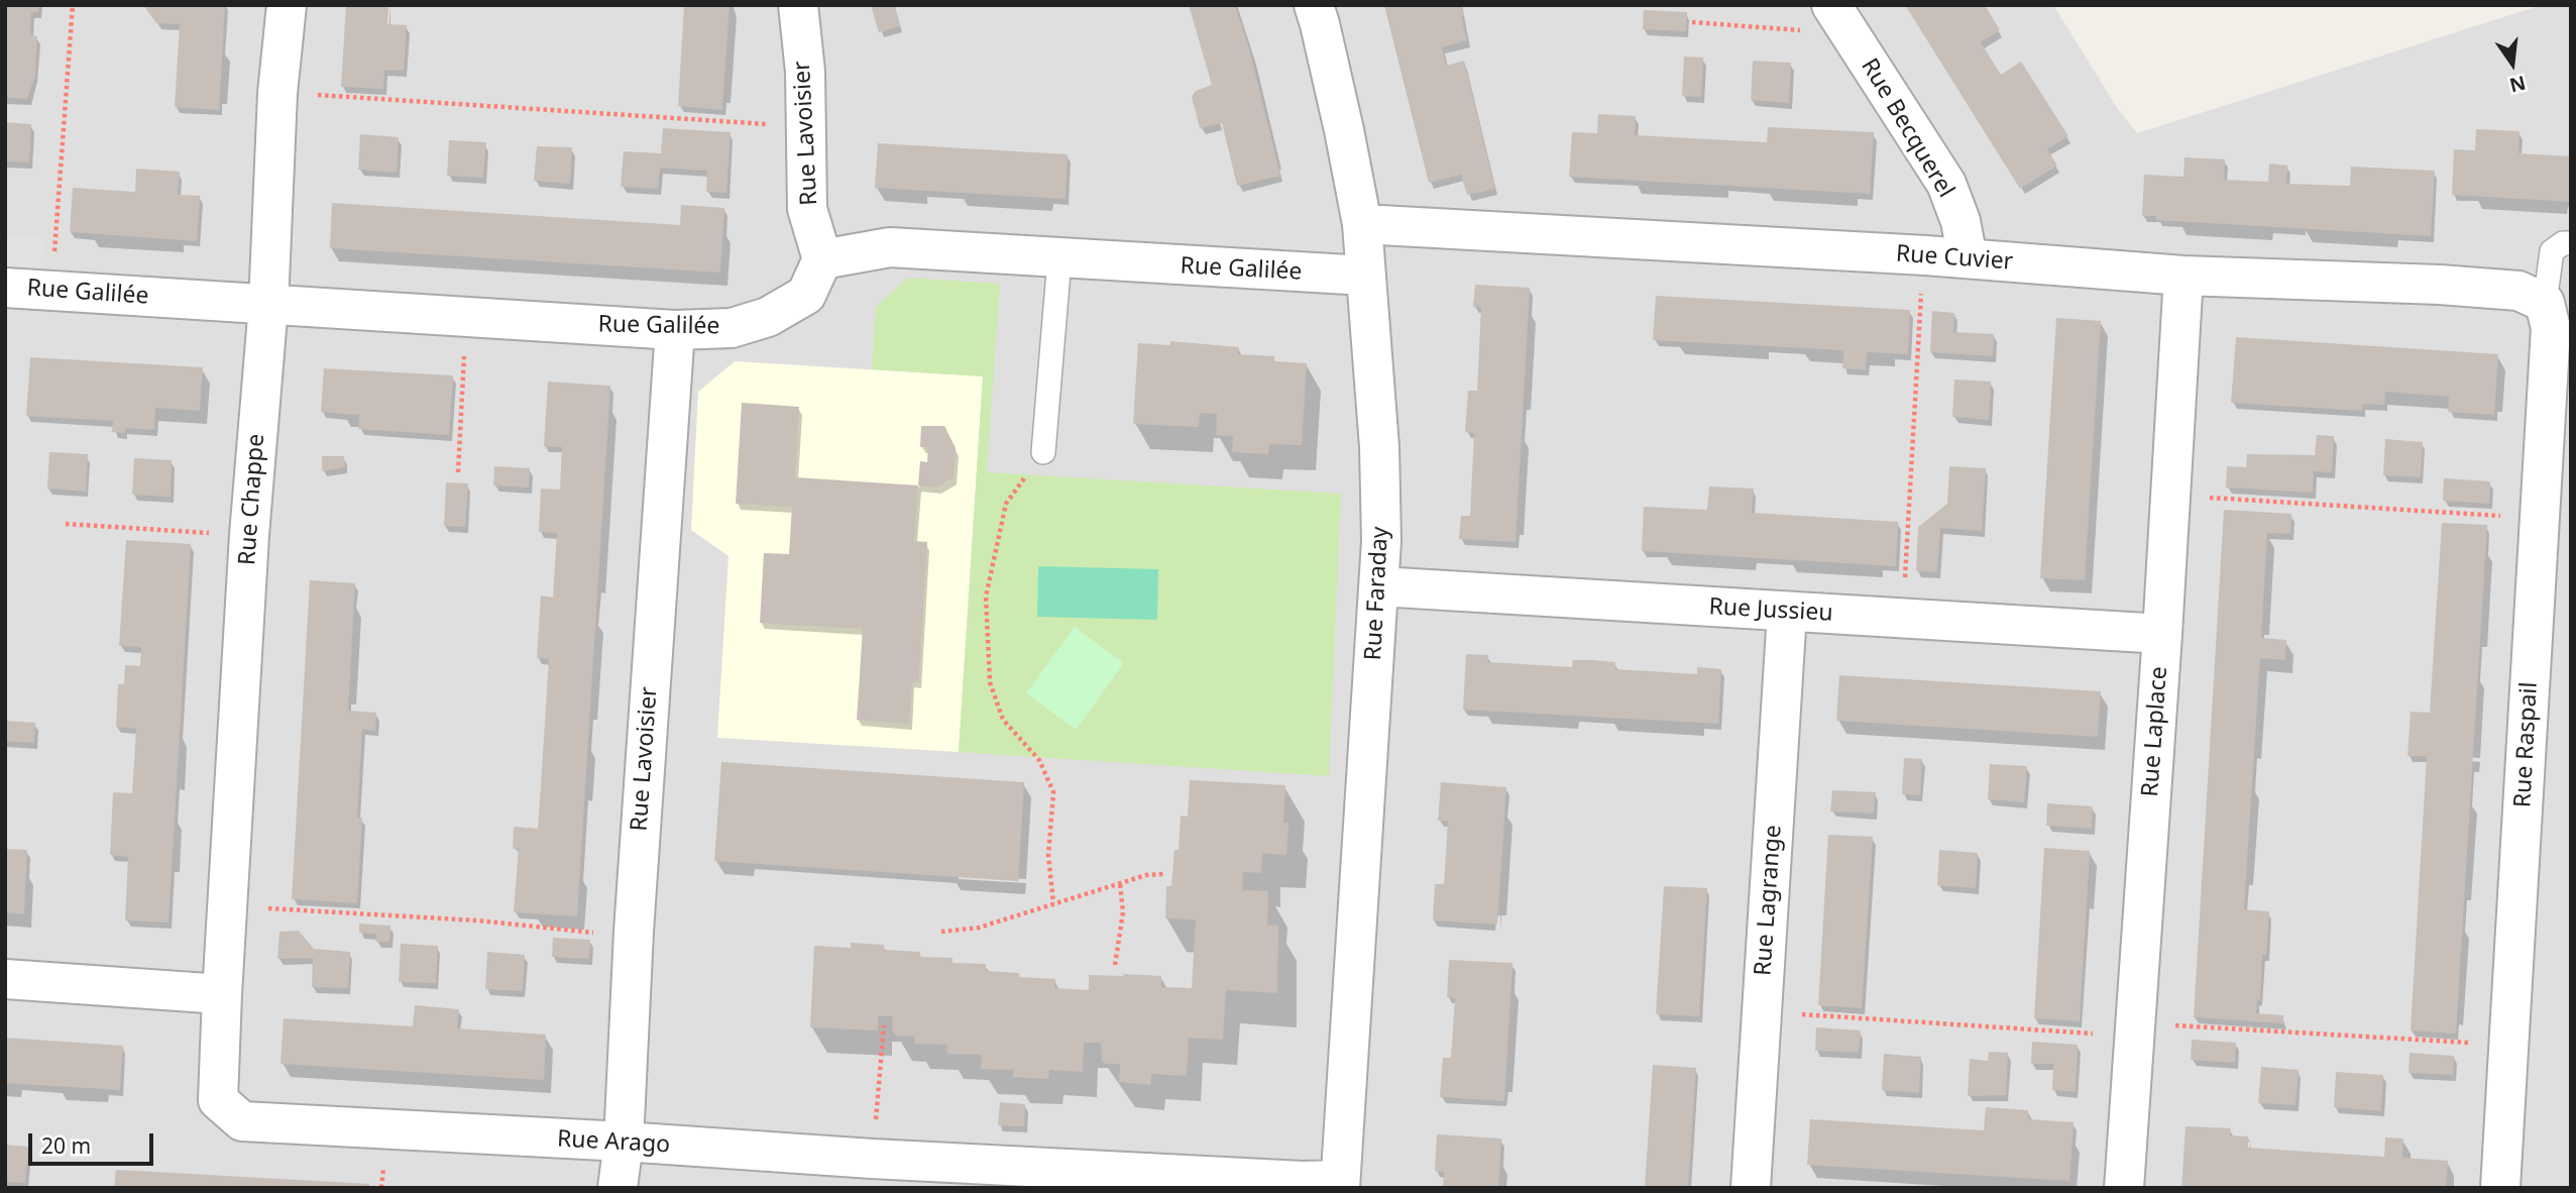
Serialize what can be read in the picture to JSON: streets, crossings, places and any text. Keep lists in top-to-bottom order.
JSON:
{
  "streets": {
    "street": [
      "Rue Becquerel",
      "Rue Lavoisier",
      "Rue Cuvier",
      "Rue Galilée",
      "Rue Chappe",
      "Rue Faraday",
      "Rue Jussieu",
      "Rue Laplace",
      "Rue Raspail",
      "Rue Lagrange",
      "Rue Arago"
    ]
  },
  "crossings": [
    ["Rue Becquerel", "Rue Cuvier"],
    ["Rue Lavoisier", "Rue Galilée"],
    ["Rue Lavoisier", "Rue Arago"],
    ["Rue Cuvier", "Rue Faraday"],
    ["Rue Cuvier", "Rue Laplace"],
    ["Rue Cuvier", "Rue Raspail"],
    ["Rue Galilée", "Rue Chappe"],
    ["Rue Galilée", "Rue Faraday"],
    ["Rue Chappe", "Rue Arago"],
    ["Rue Faraday", "Rue Jussieu"],
    ["Rue Faraday", "Rue Arago"],
    ["Rue Jussieu", "Rue Laplace"],
    ["Rue Jussieu", "Rue Lagrange"]
  ],
  "scale_bar": "20 m",
  "north": "bottom"
}
